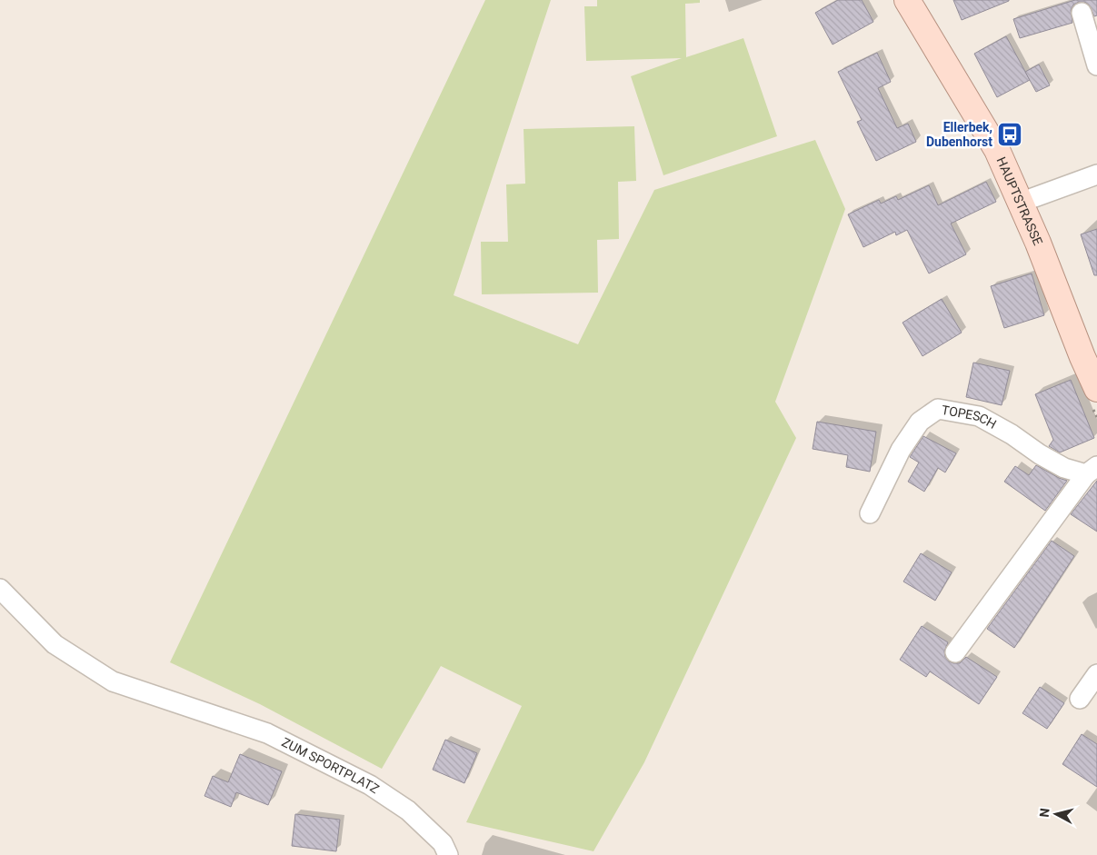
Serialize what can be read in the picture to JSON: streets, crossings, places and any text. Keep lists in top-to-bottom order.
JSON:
{
  "streets": {
    "main road": ["HAUPTSTRASSE"],
    "street": ["TOPESCH", "ZUM SPORTPLATZ"]
  },
  "places": {
    "bus stop": ["Ellerbek, Dubenhorst"]
  },
  "north": "left"
}
